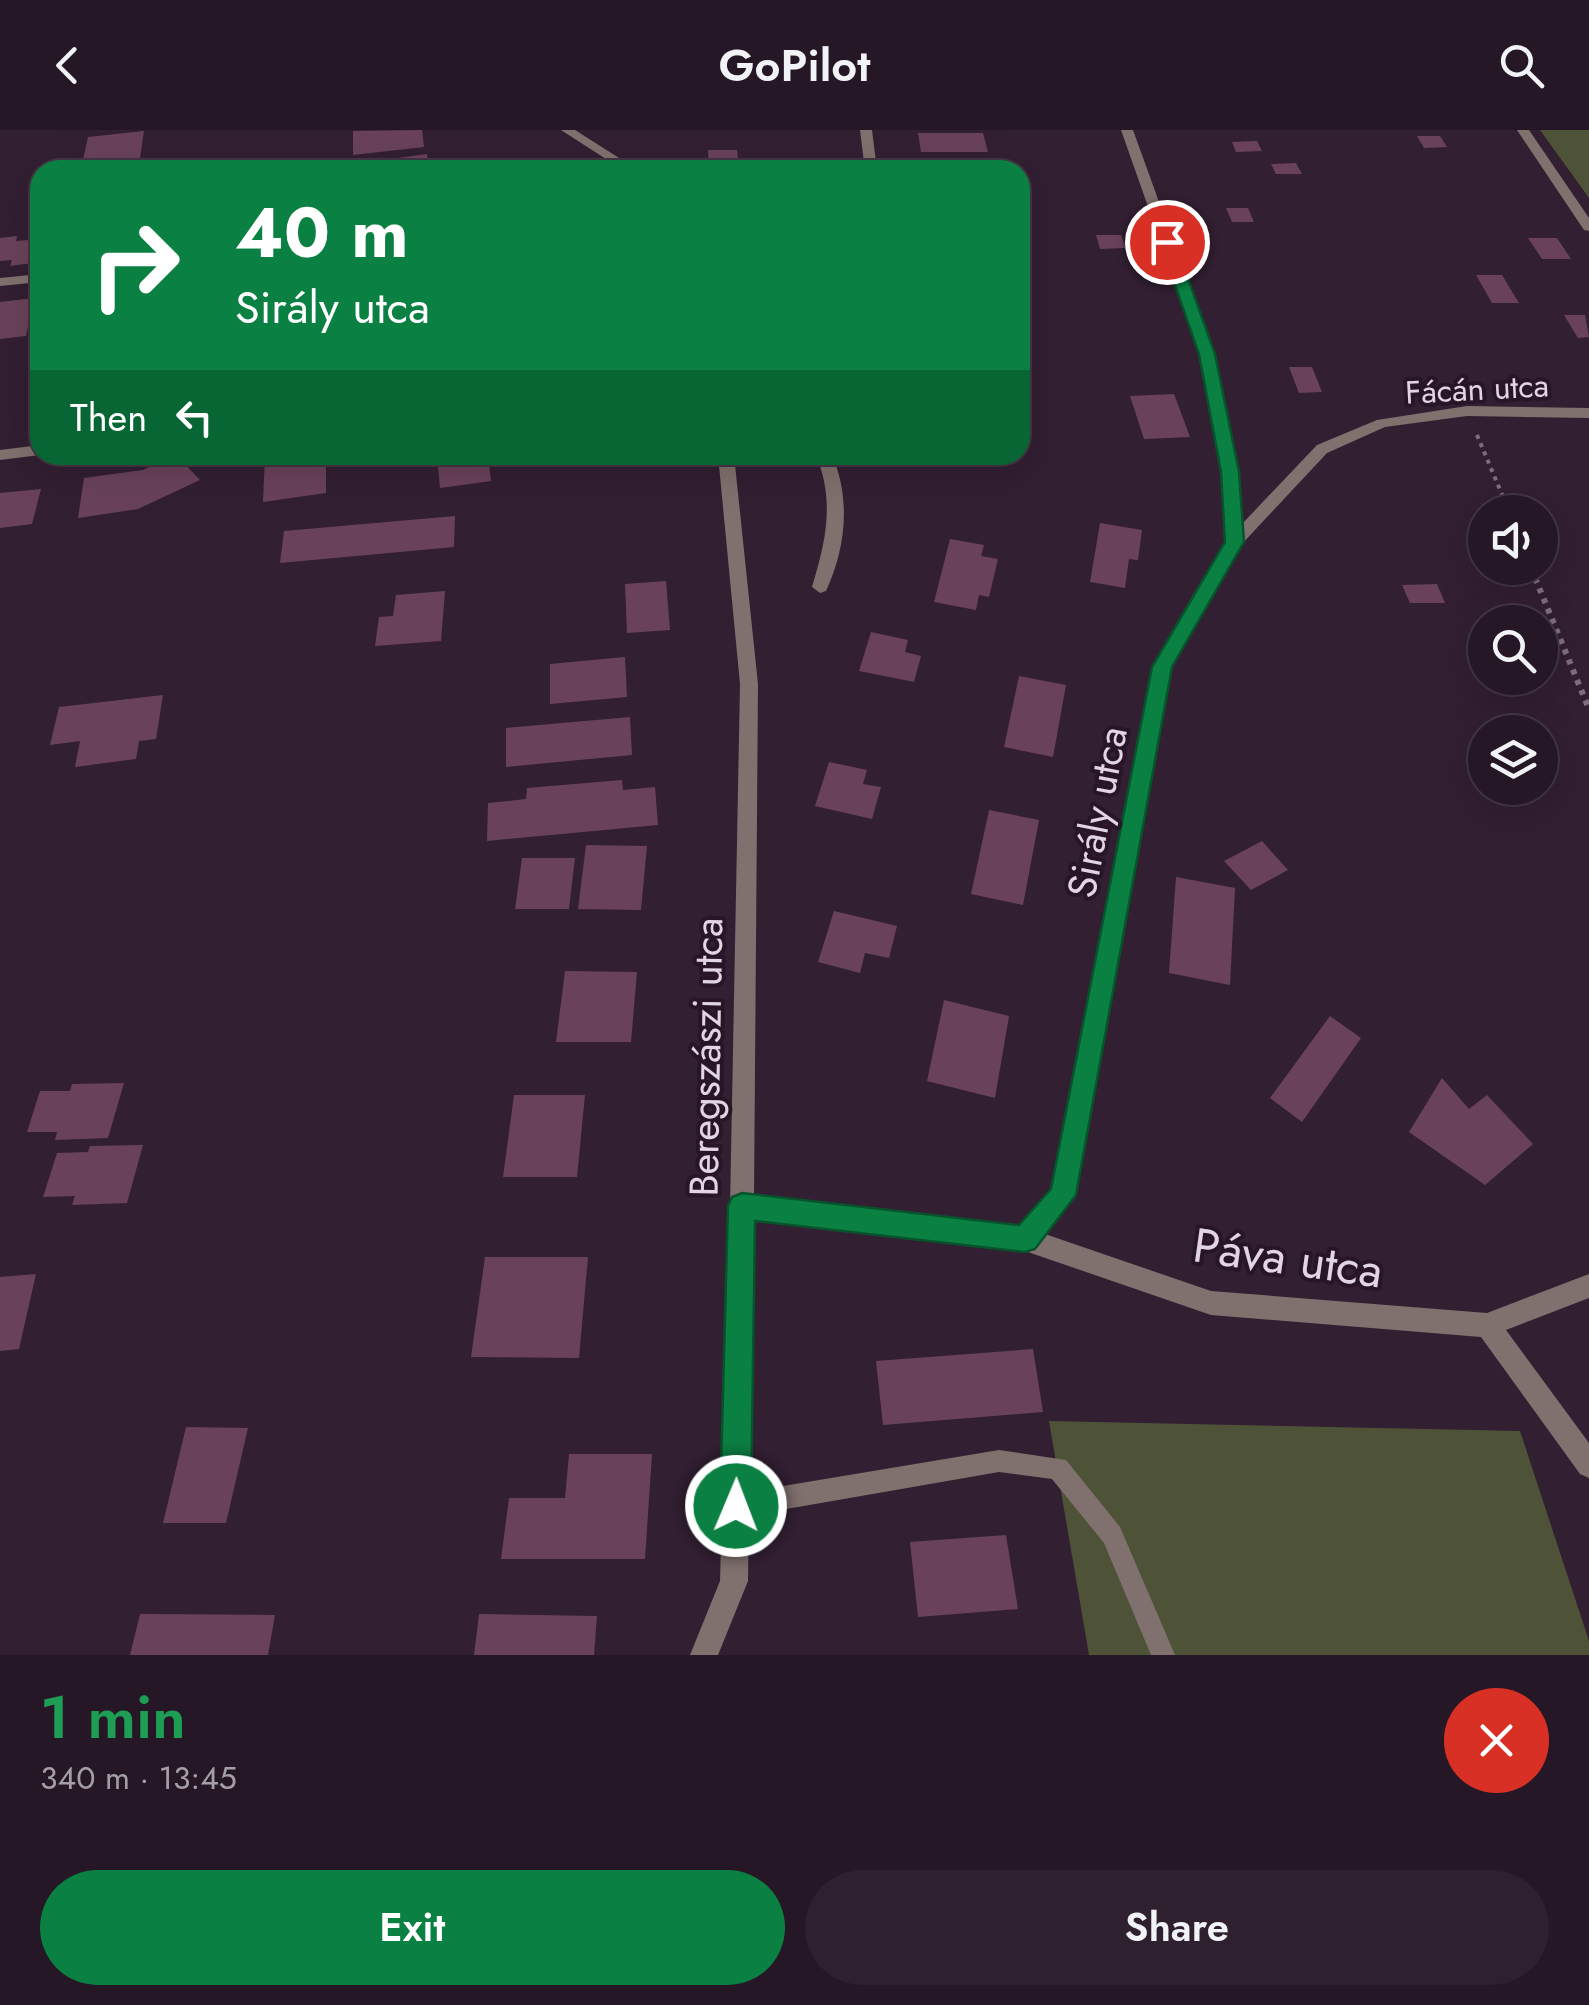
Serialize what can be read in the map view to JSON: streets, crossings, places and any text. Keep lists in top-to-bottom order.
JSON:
{
  "streets": {
    "street": [
      "Fácán utca",
      "Sirály utca",
      "Beregszászi utca",
      "Páva utca"
    ]
  },
  "crossings": [
    ["Fácán utca", "Sirály utca"],
    ["Sirály utca", "Páva utca"]
  ],
  "page": {
    "header": "GoPilot",
    "turn": ["40 m", "Sirály utca"],
    "then": "Then",
    "heading": ["1 min", "340 m · 13:45"],
    "buttons": ["Exit", "Share"]
  }
}
